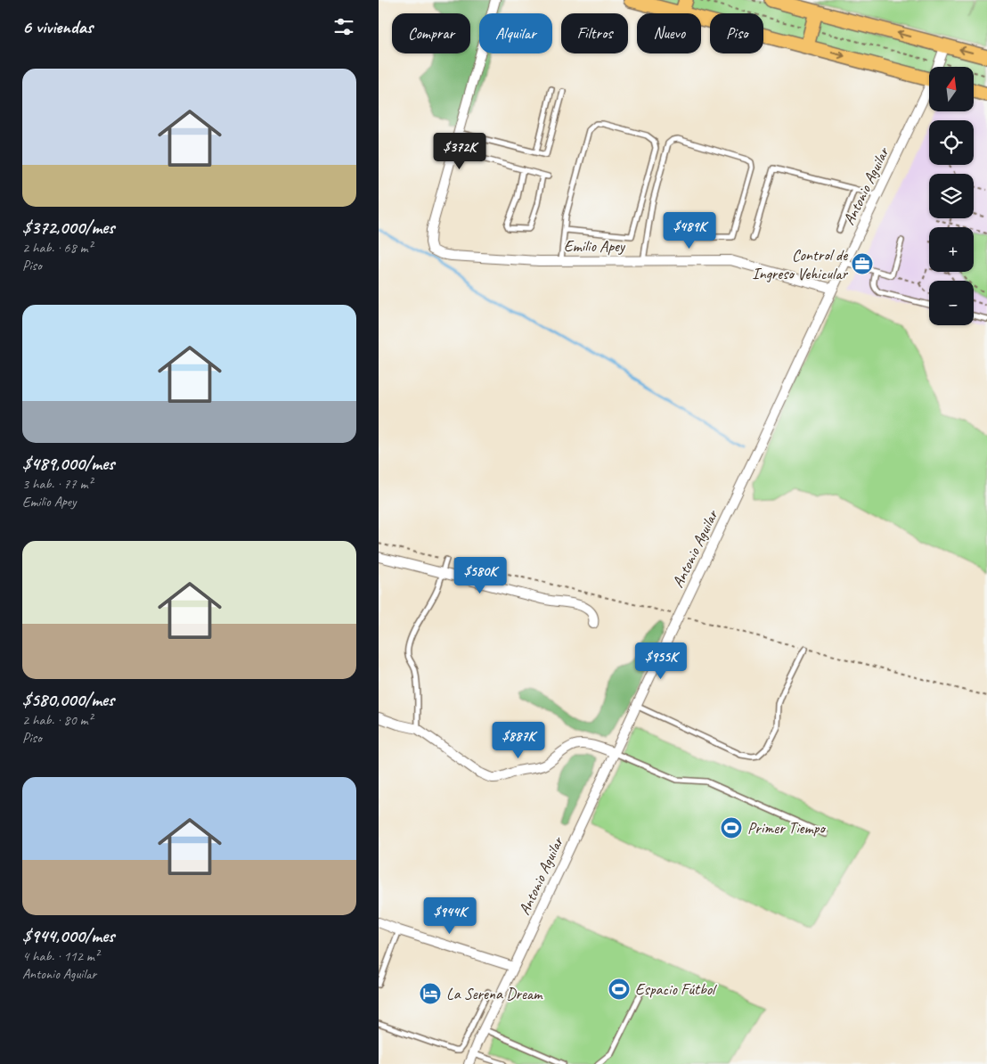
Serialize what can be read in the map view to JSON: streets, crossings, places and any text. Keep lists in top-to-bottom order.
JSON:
{
  "streets": {
    "street": ["Antonio Aguilar", "Emilio Apey"]
  },
  "crossings": [
    ["Antonio Aguilar", "Emilio Apey"]
  ],
  "places": {
    "office": ["Control de Ingreso Vehicular"],
    "sports": ["Primer Tiempo", "Espacio Fútbol"],
    "hotel": ["La Serena Dream"]
  },
  "north": "top",
  "page": {
    "heading": "6 viviendas",
    "chip": [
      "Comprar",
      "Alquilar",
      "Filtros",
      "Nuevo",
      "Piso"
    ],
    "list": [
      {
        "name": "$372,000/mes",
        "note": "2 hab. · 68 m² · Piso"
      },
      {
        "name": "$489,000/mes",
        "note": "3 hab. · 77 m² · Emilio Apey"
      },
      {
        "name": "$580,000/mes",
        "note": "2 hab. · 80 m² · Piso"
      },
      {
        "name": "$944,000/mes",
        "note": "4 hab. · 112 m² · Antonio Aguilar"
      }
    ],
    "map_buttons": ["+", "−"],
    "price": [
      "$372K",
      "$489K",
      "$580K",
      "$955K",
      "$887K",
      "$944K"
    ]
  }
}
